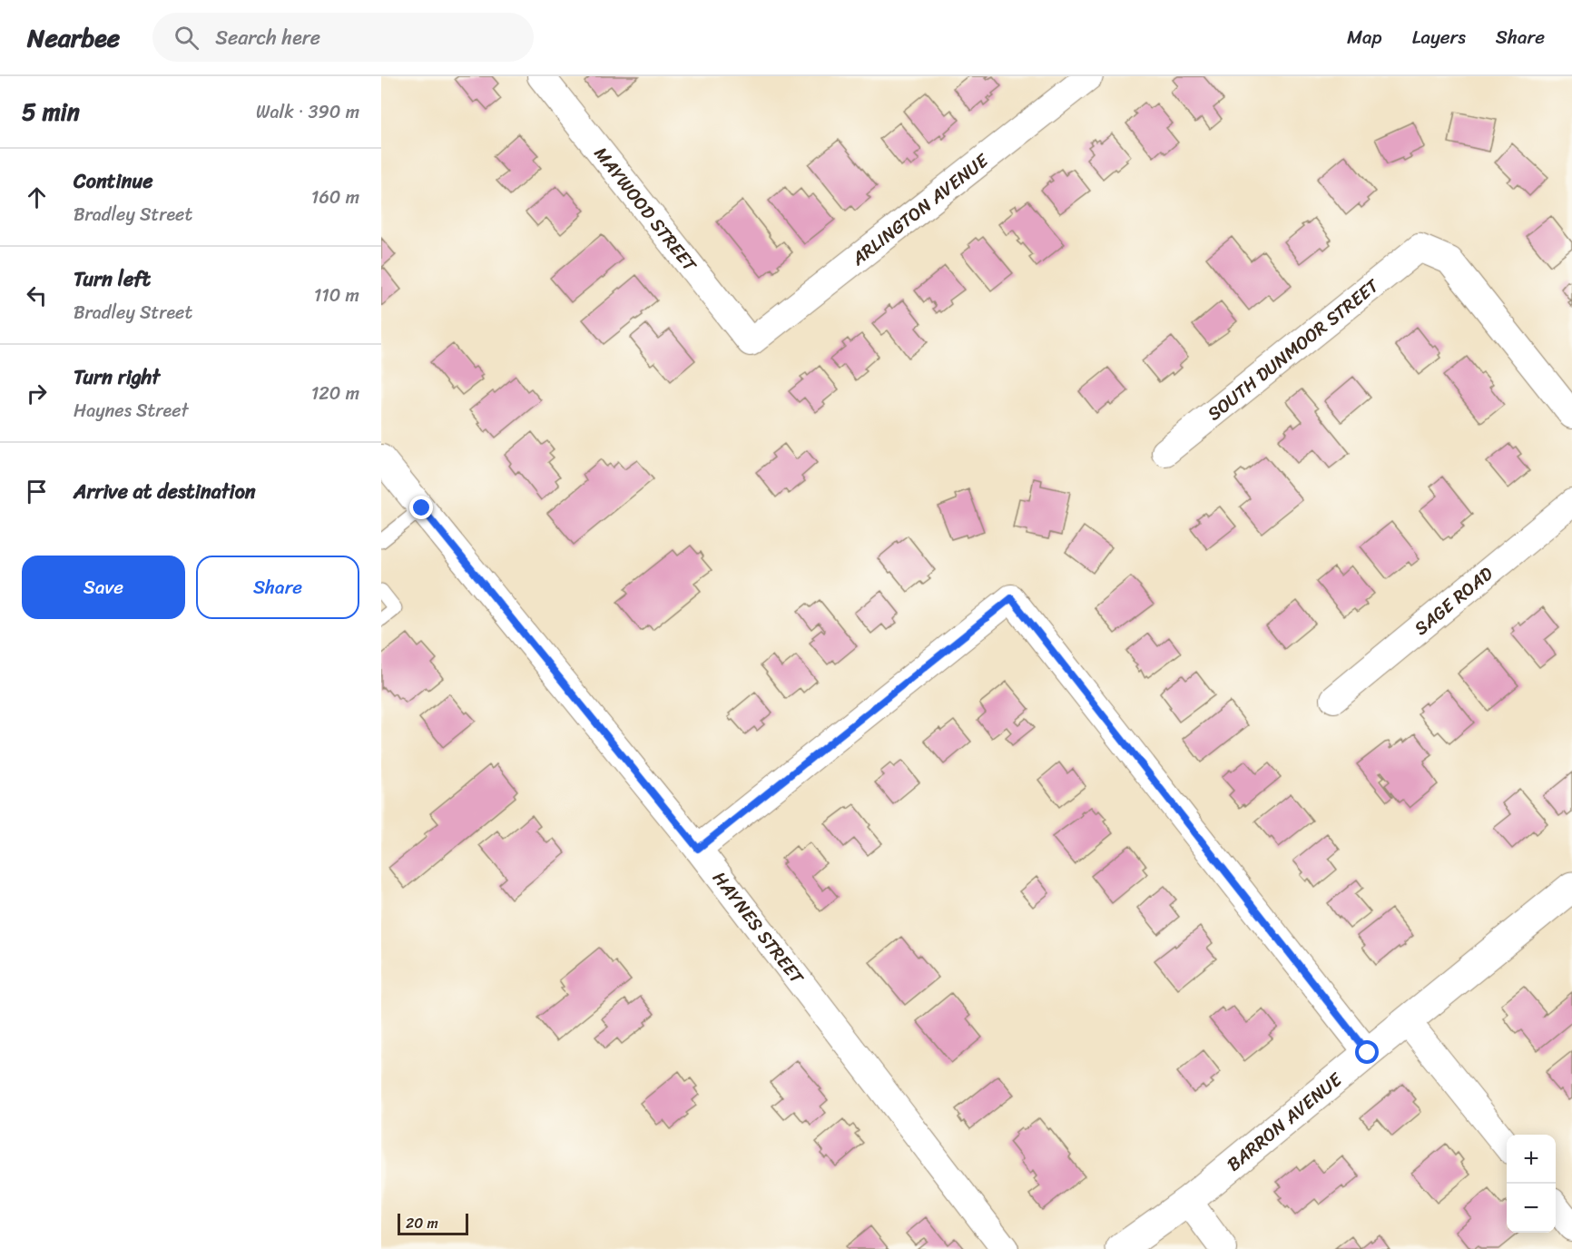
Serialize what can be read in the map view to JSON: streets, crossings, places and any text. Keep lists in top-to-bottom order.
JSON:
{
  "streets": {
    "main road": ["BARRON AVENUE"],
    "street": [
      "MAYWOOD STREET",
      "ARLINGTON AVENUE",
      "SOUTH DUNMOOR STREET",
      "SAGE ROAD",
      "HAYNES STREET"
    ]
  },
  "crossings": [
    ["MAYWOOD STREET", "ARLINGTON AVENUE"]
  ],
  "scale_bar": "20 m",
  "page": {
    "header": "Nearbee",
    "search": "Search here",
    "nav": ["Map", "Layers", "Share"],
    "heading": ["5 min", "Walk · 390 m"],
    "list": [
      ["Continue", "Bradley Street", "160 m"],
      ["Turn left", "Bradley Street", "110 m"],
      ["Turn right", "Haynes Street", "120 m"],
      "Arrive at destination"
    ],
    "buttons": ["Save", "Share"],
    "map_buttons": ["+", "−"],
    "scale": "20 m"
  }
}
